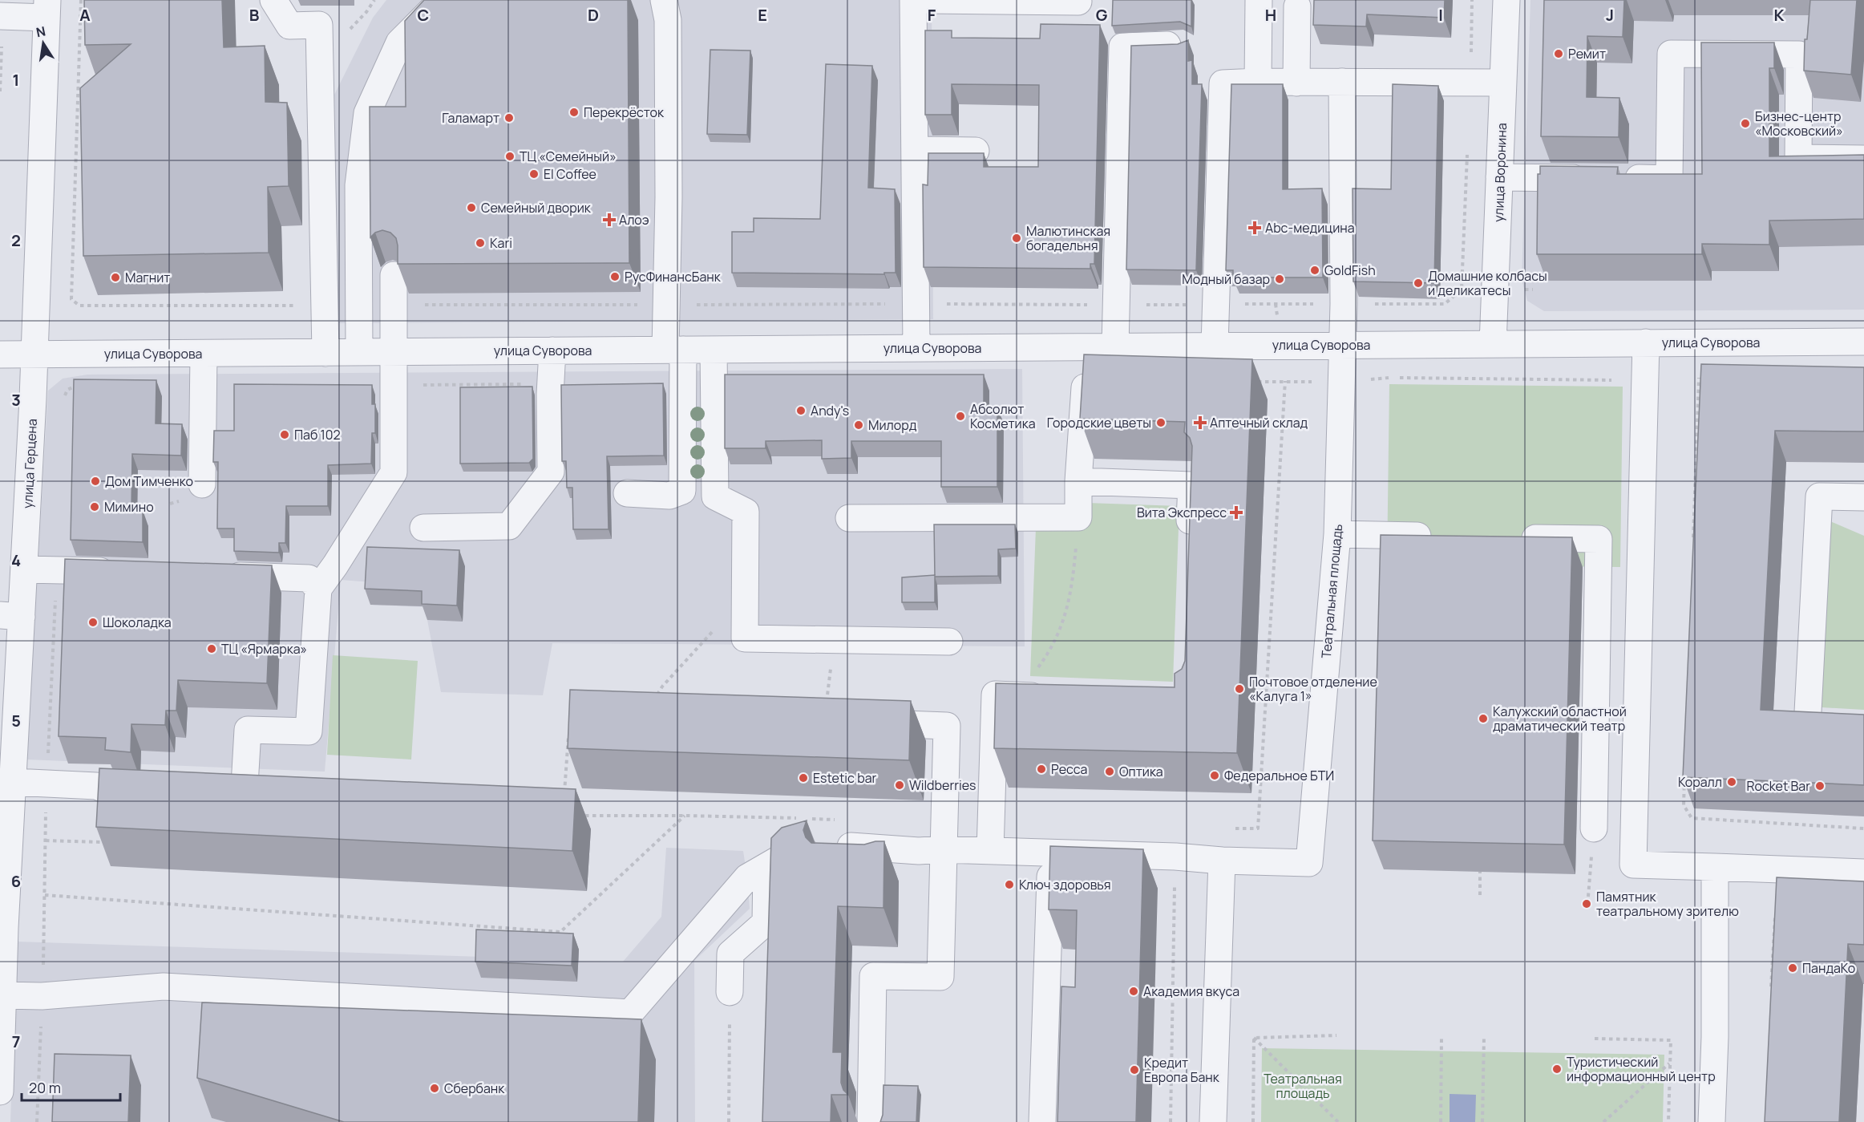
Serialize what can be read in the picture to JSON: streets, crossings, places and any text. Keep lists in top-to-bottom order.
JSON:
{
  "streets": {
    "street": [
      "улица Воронина",
      "улица Суворова",
      "улица Герцена",
      "Театральная площадь"
    ]
  },
  "crossings": [
    ["улица Воронина", "улица Суворова"],
    ["улица Суворова", "улица Герцена"],
    ["улица Суворова", "Театральная площадь"]
  ],
  "parks": ["Театральная площадь"],
  "places": {
    "other": [
      "Ремит",
      "Перекрёсток",
      "Галамарт",
      "Бизнес-центр «Московский»",
      "ТЦ «Семейный»",
      "El Coffee",
      "Семейный дворик",
      "Малютинская богадельня",
      "Kari",
      "GoldFish",
      "РусФинансБанк",
      "Магнит",
      "Модный базар",
      "Домашние колбасы и деликатесы",
      "Andy's",
      "Абсолют Косметика",
      "Городские цветы",
      "Милорд",
      "Паб 102",
      "Дом Тимченко",
      "Мимино",
      "Шоколадка",
      "ТЦ «Ярмарка»",
      "Почтовое отделение «Калуга 1»",
      "Калужский областной драматический театр",
      "Ресса",
      "Оптика",
      "Федеральное БТИ",
      "Estetic bar",
      "Коралл",
      "Wildberries",
      "Rocket Bar",
      "Ключ здоровья",
      "Памятник театральному зрителю",
      "ПандаКо",
      "Академия вкуса",
      "Туристический информационный центр",
      "Кредит Европа Банк",
      "Сбербанк"
    ],
    "health": [
      "Алоэ",
      "Abc-медицина",
      "Аптечный склад",
      "Вита Экспресс"
    ]
  },
  "scale_bar": "20 m",
  "north": "top",
  "grid": {
    "columns": [
      "A",
      "B",
      "C",
      "D",
      "E",
      "F",
      "G",
      "H",
      "I",
      "J",
      "K"
    ],
    "rows": [
      "1",
      "2",
      "3",
      "4",
      "5",
      "6",
      "7"
    ]
  }
}
